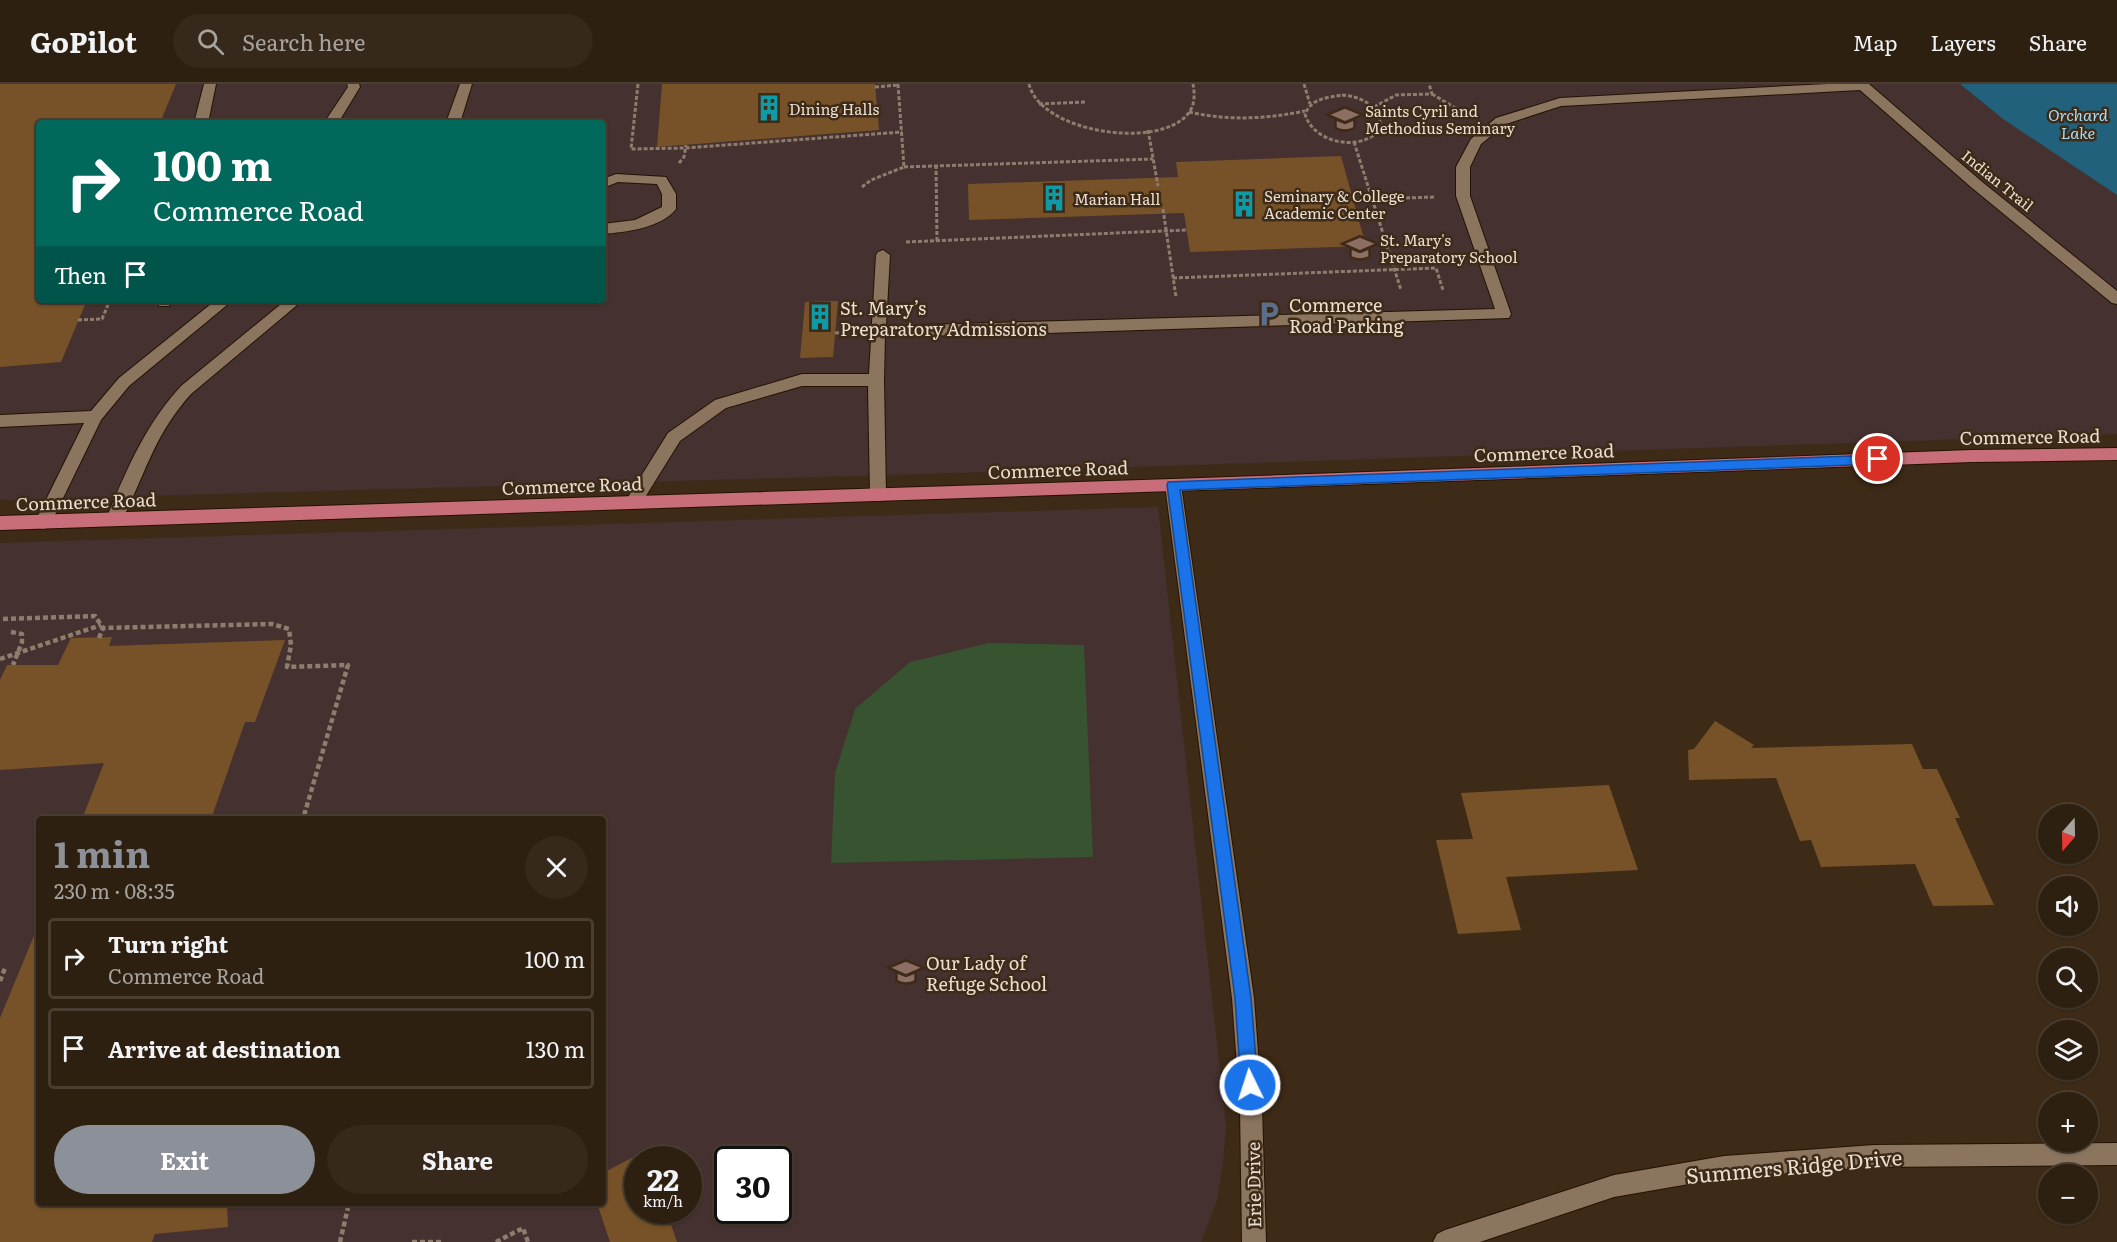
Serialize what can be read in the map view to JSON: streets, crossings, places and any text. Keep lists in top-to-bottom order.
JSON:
{
  "streets": {
    "main road": ["Commerce Road"],
    "street": ["Indian Trail", "Summers Ridge Drive", "Erie Drive"]
  },
  "crossings": [
    ["Commerce Road", "Erie Drive"]
  ],
  "water": ["Orchard Lake"],
  "places": {
    "building": [
      "Dining Halls",
      "Marian Hall",
      "Seminary & College Academic Center",
      "St. Mary’s Preparatory Admissions"
    ],
    "school or university": ["Saints Cyril and Methodius Seminary", "St. Mary's Preparatory School", "Our Lady of Refuge School"],
    "parking": ["Commerce Road Parking"]
  },
  "north": "bottom",
  "page": {
    "header": "GoPilot",
    "search": "Search here",
    "nav": ["Map", "Layers", "Share"],
    "turn": ["100 m", "Commerce Road"],
    "then": "Then",
    "map_buttons": ["+", "−"],
    "heading": ["1 min", "230 m · 08:35"],
    "list": [
      {
        "name": "Turn right",
        "note": "Commerce Road",
        "value": "100 m"
      },
      {
        "name": "Arrive at destination",
        "value": "130 m"
      }
    ],
    "buttons": ["Exit", "Share"],
    "speed": "22 km/h",
    "limit": "30"
  }
}
